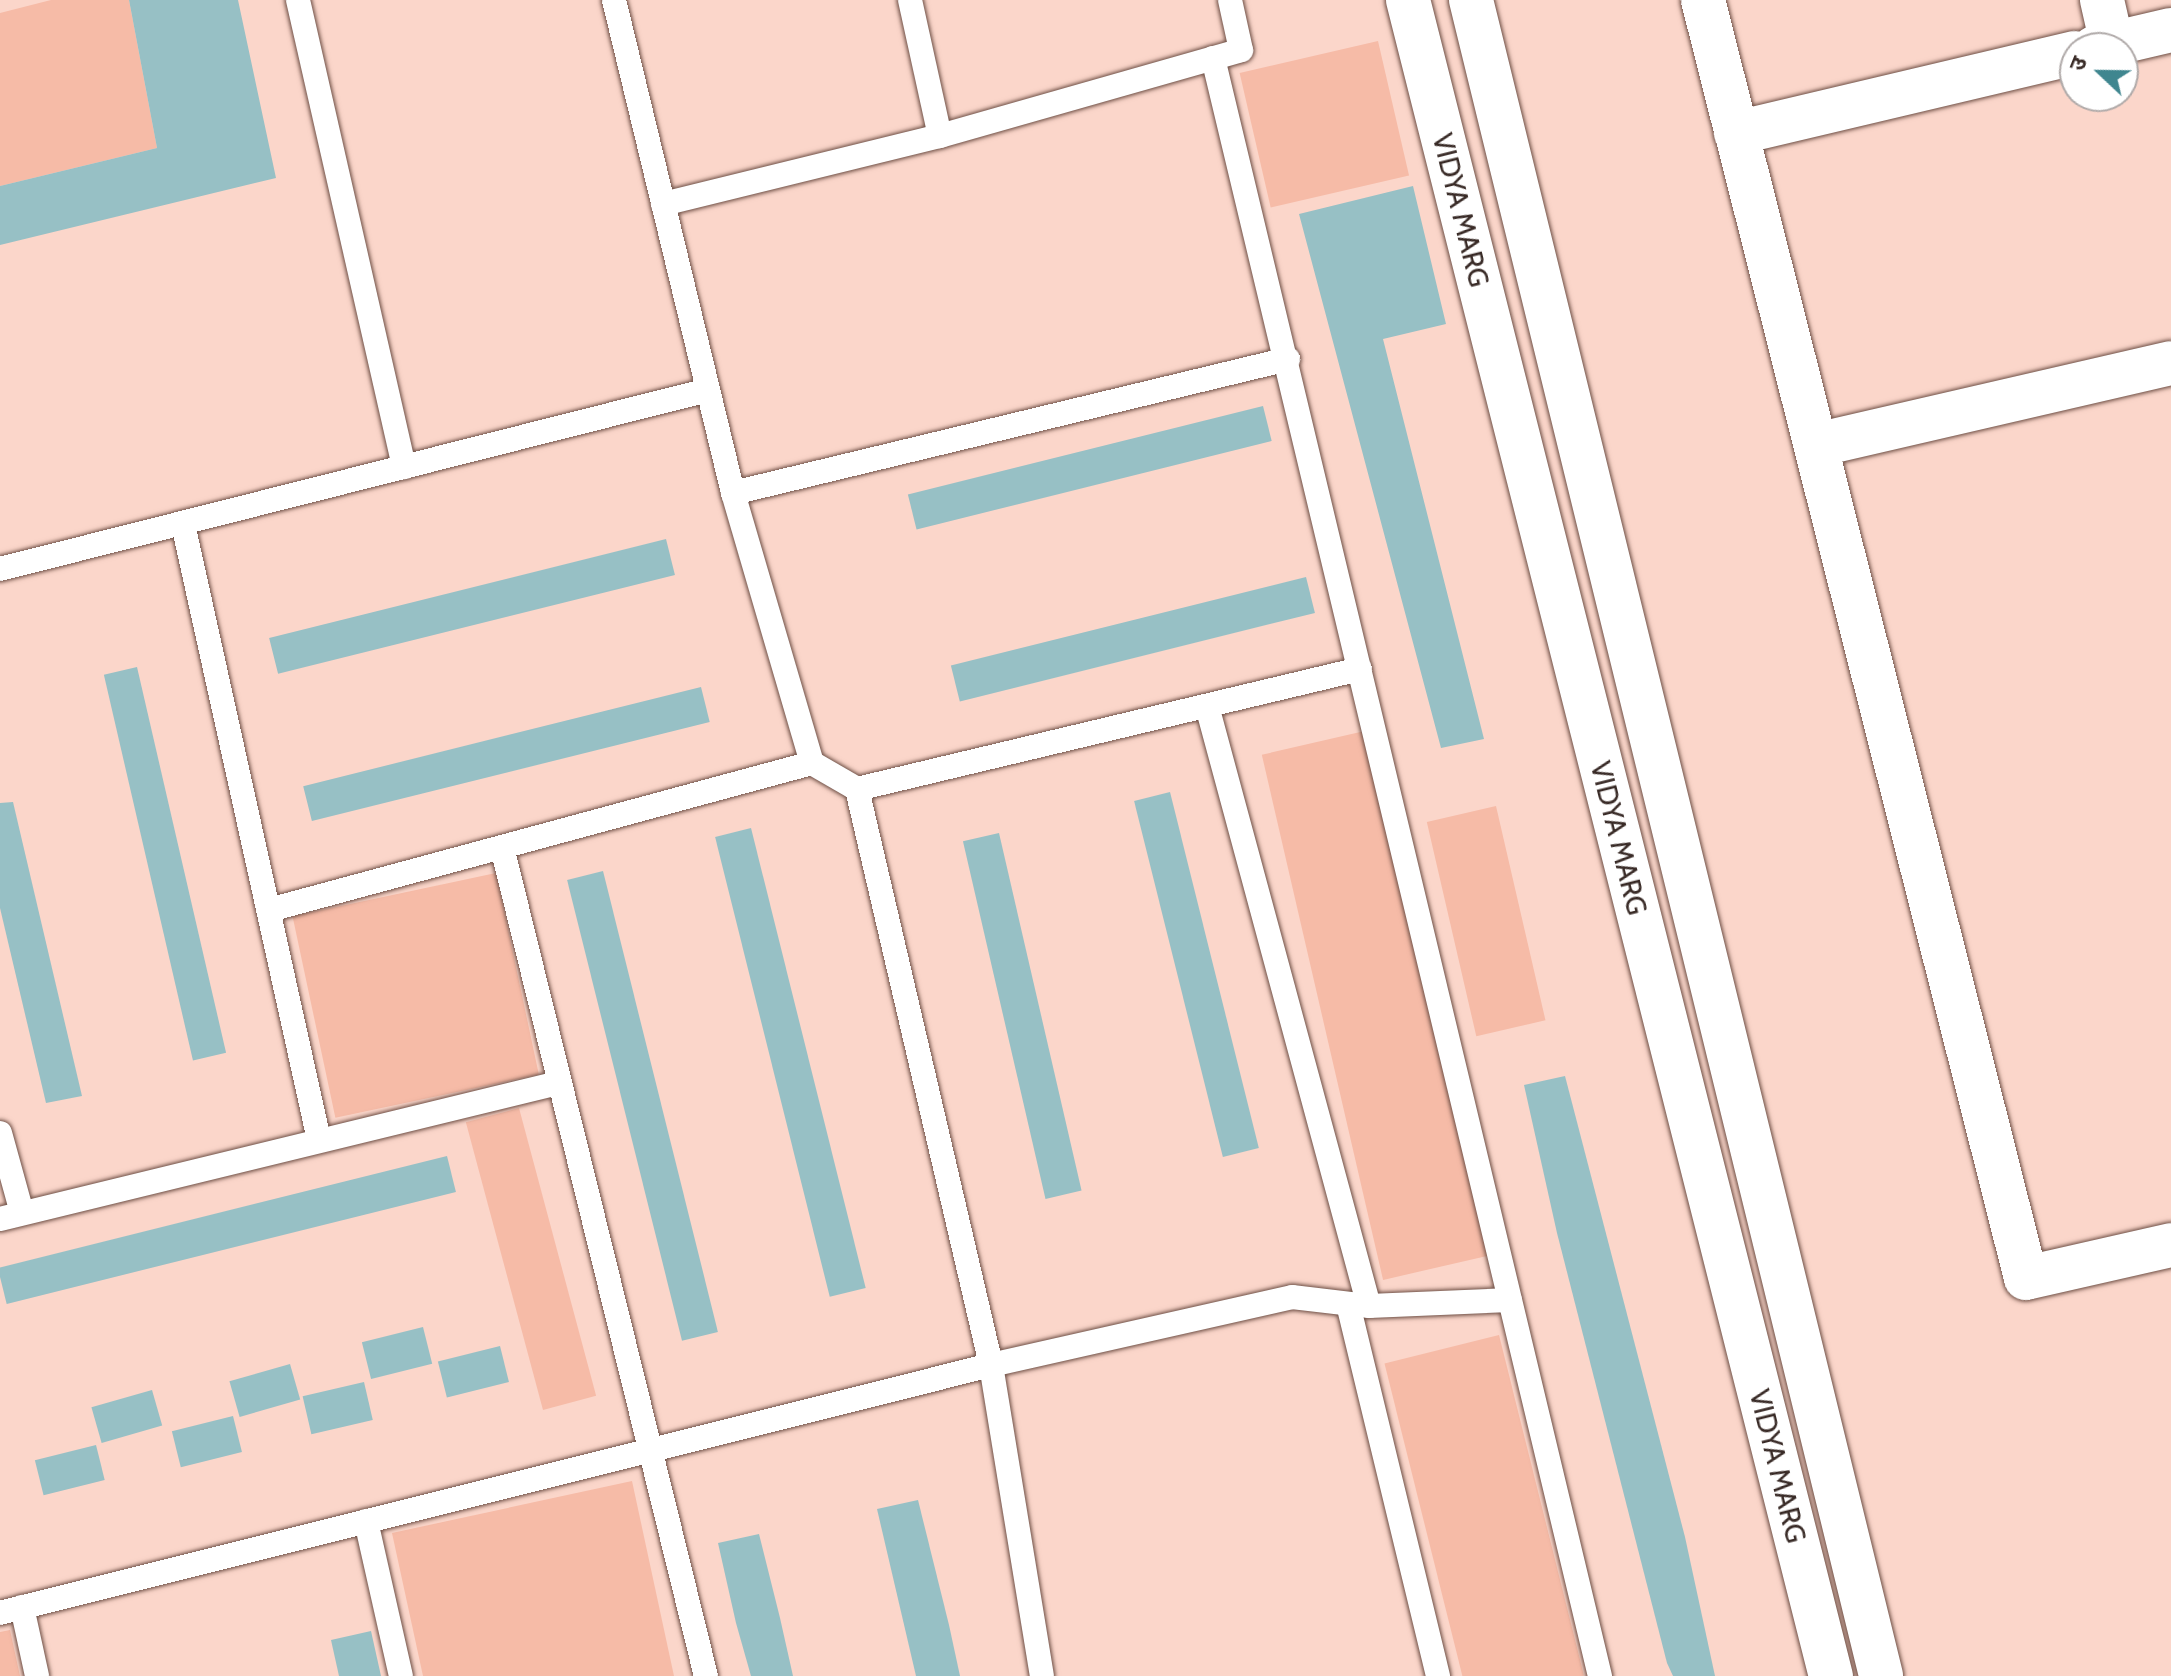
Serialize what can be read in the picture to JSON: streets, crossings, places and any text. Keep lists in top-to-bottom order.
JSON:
{
  "streets": {
    "main road": ["VIDYA MARG"]
  },
  "north": "left"
}
